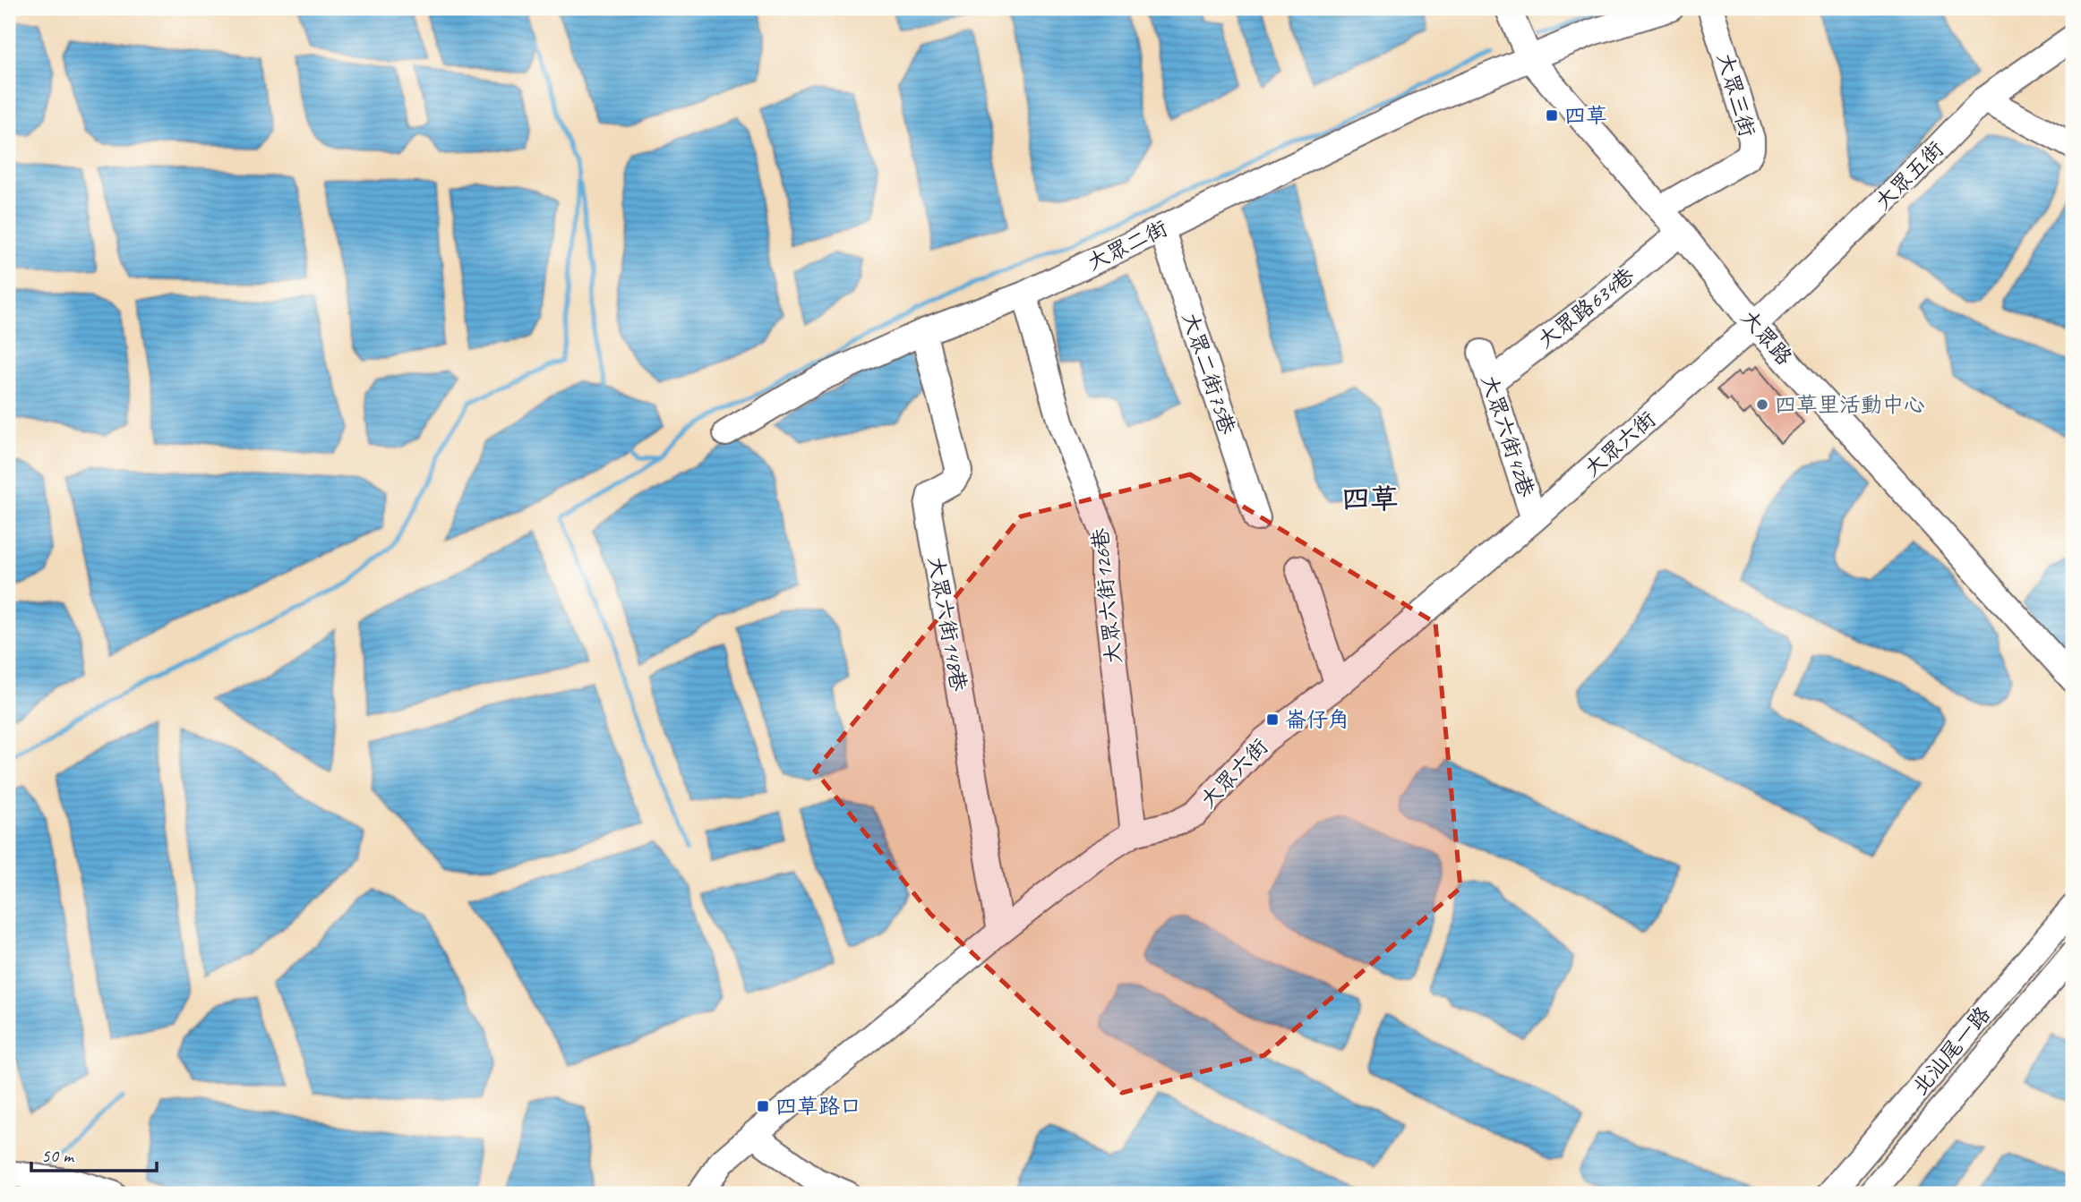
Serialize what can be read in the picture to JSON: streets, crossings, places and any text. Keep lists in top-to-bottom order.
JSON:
{
  "streets": {
    "street": [
      "大眾三街",
      "大眾五街",
      "大眾二街",
      "大眾路634巷",
      "大眾路",
      "大眾二街75巷",
      "大眾六街42巷",
      "大眾六街",
      "大眾六街126巷",
      "大眾六街148巷",
      "北汕尾一路"
    ]
  },
  "crossings": [
    ["大眾三街", "大眾路"],
    ["大眾五街", "大眾路"],
    ["大眾五街", "大眾六街"],
    ["大眾二街", "大眾路"],
    ["大眾二街", "大眾二街75巷"],
    ["大眾二街", "大眾六街126巷"],
    ["大眾二街", "大眾六街148巷"],
    ["大眾路634巷", "大眾路"],
    ["大眾路634巷", "大眾六街42巷"],
    ["大眾路", "大眾六街"],
    ["大眾六街42巷", "大眾六街"],
    ["大眾六街", "大眾六街126巷"],
    ["大眾六街", "大眾六街148巷"]
  ],
  "districts": ["四草"],
  "places": {
    "transit": ["四草", "崙仔角", "四草路口"],
    "other": ["四草里活動中心"]
  },
  "scale_bar": "50 m"
}
